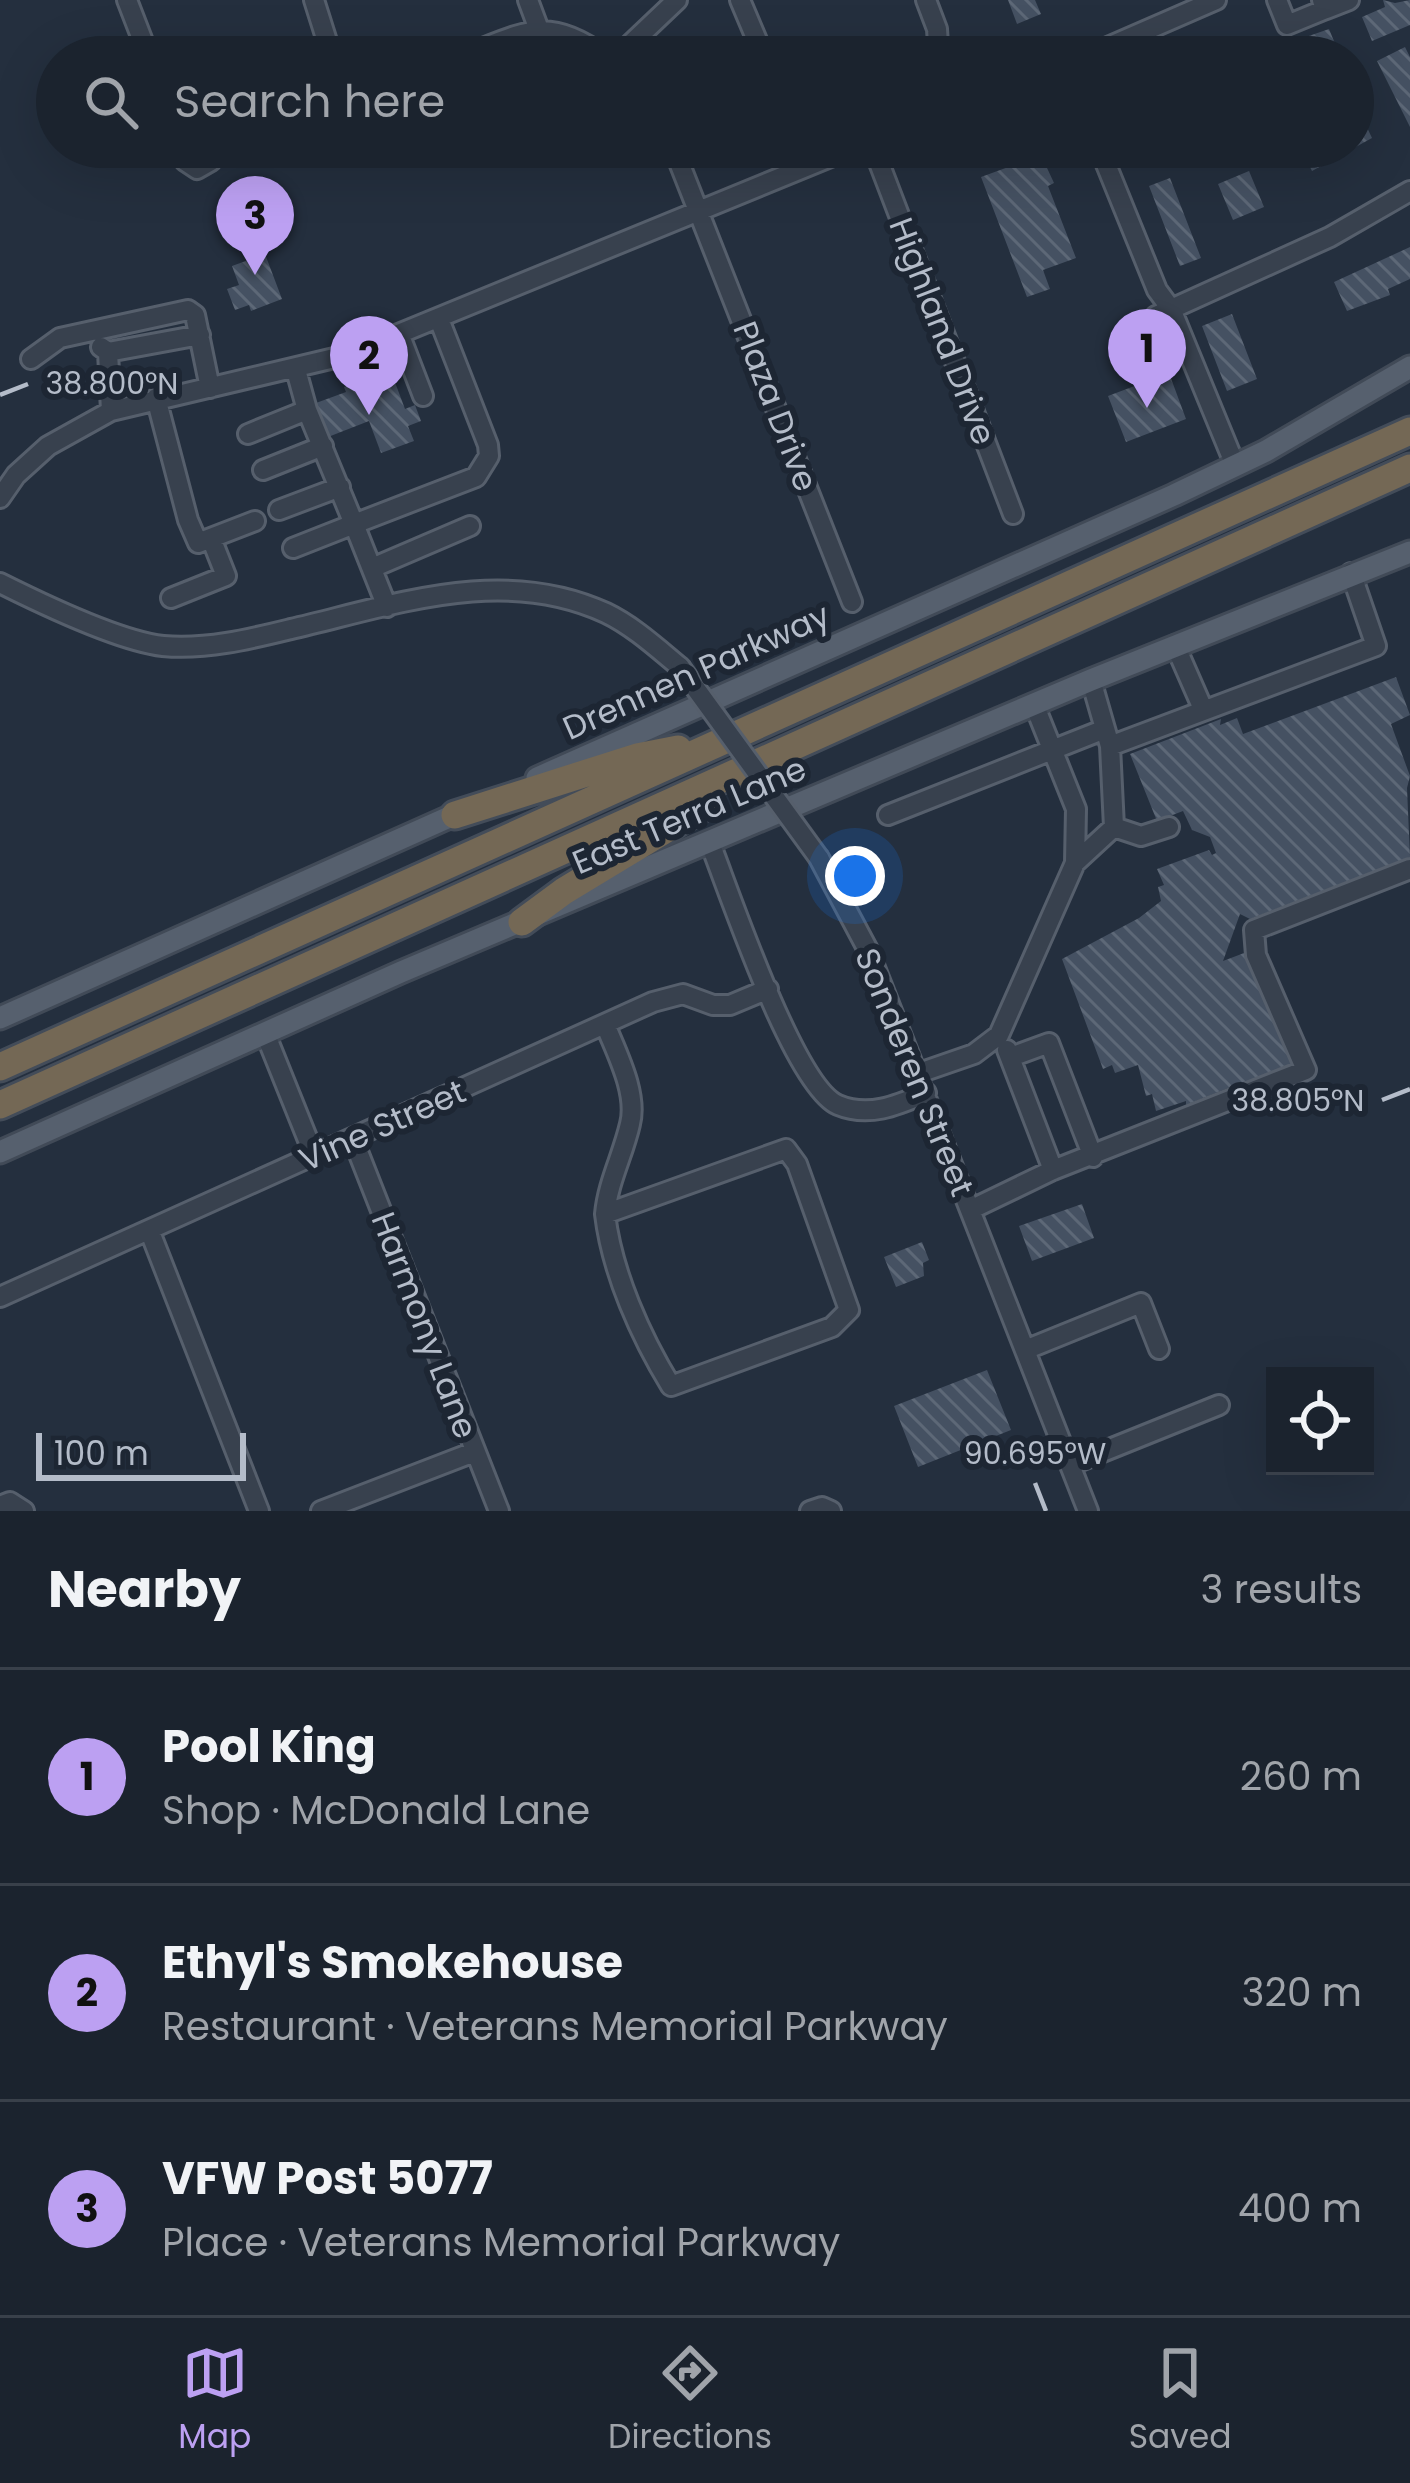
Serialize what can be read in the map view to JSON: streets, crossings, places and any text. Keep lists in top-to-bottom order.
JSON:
{
  "streets": {
    "main road": ["Drennen Parkway", "East Terra Lane"],
    "street": [
      "Highland Drive",
      "Plaza Drive",
      "Sonderen Street",
      "Vine Street",
      "Harmony Lane"
    ]
  },
  "crossings": [
    ["Vine Street", "Harmony Lane"]
  ],
  "scale_bar": "100 m",
  "page": {
    "search": "Search here",
    "pins": ["3", "1", "2"],
    "scale": "100 m",
    "heading": ["Nearby", "3 results"],
    "list": [
      {
        "mark": "1",
        "name": "Pool King",
        "note": "Shop · McDonald Lane",
        "value": "260 m"
      },
      {
        "mark": "2",
        "name": "Ethyl's Smokehouse",
        "note": "Restaurant · Veterans Memorial Parkway",
        "value": "320 m"
      },
      {
        "mark": "3",
        "name": "VFW Post 5077",
        "note": "Place · Veterans Memorial Parkway",
        "value": "400 m"
      }
    ],
    "nav": ["Map", "Directions", "Saved"]
  },
  "coordinates": ["38.800°N", "38.805°N", "90.695°W"]
}
